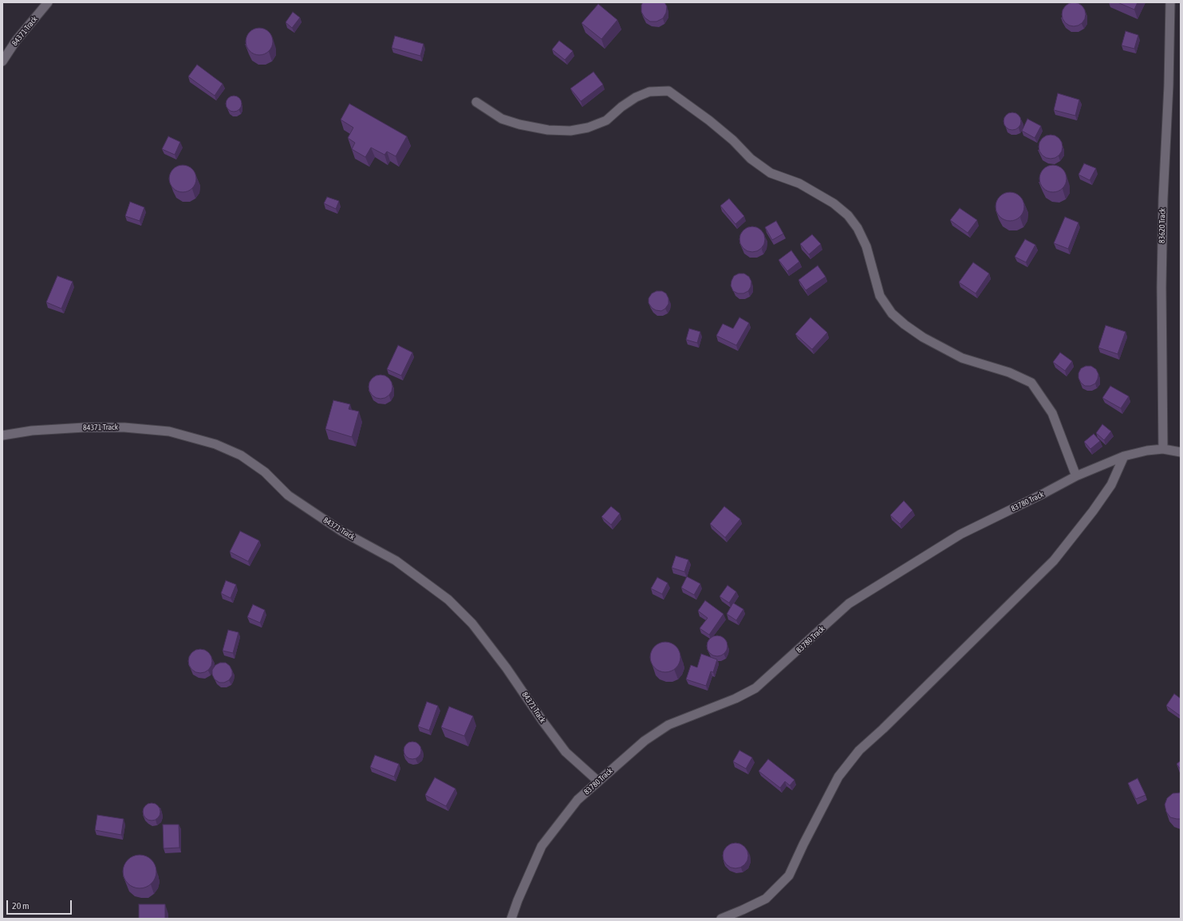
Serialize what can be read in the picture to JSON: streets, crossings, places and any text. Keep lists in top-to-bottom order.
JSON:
{
  "streets": {
    "street": ["84371 Track", "83620 Track", "83780 Track"]
  },
  "crossings": [
    ["84371 Track", "83780 Track"],
    ["83620 Track", "83780 Track"]
  ],
  "scale_bar": "20 m"
}
